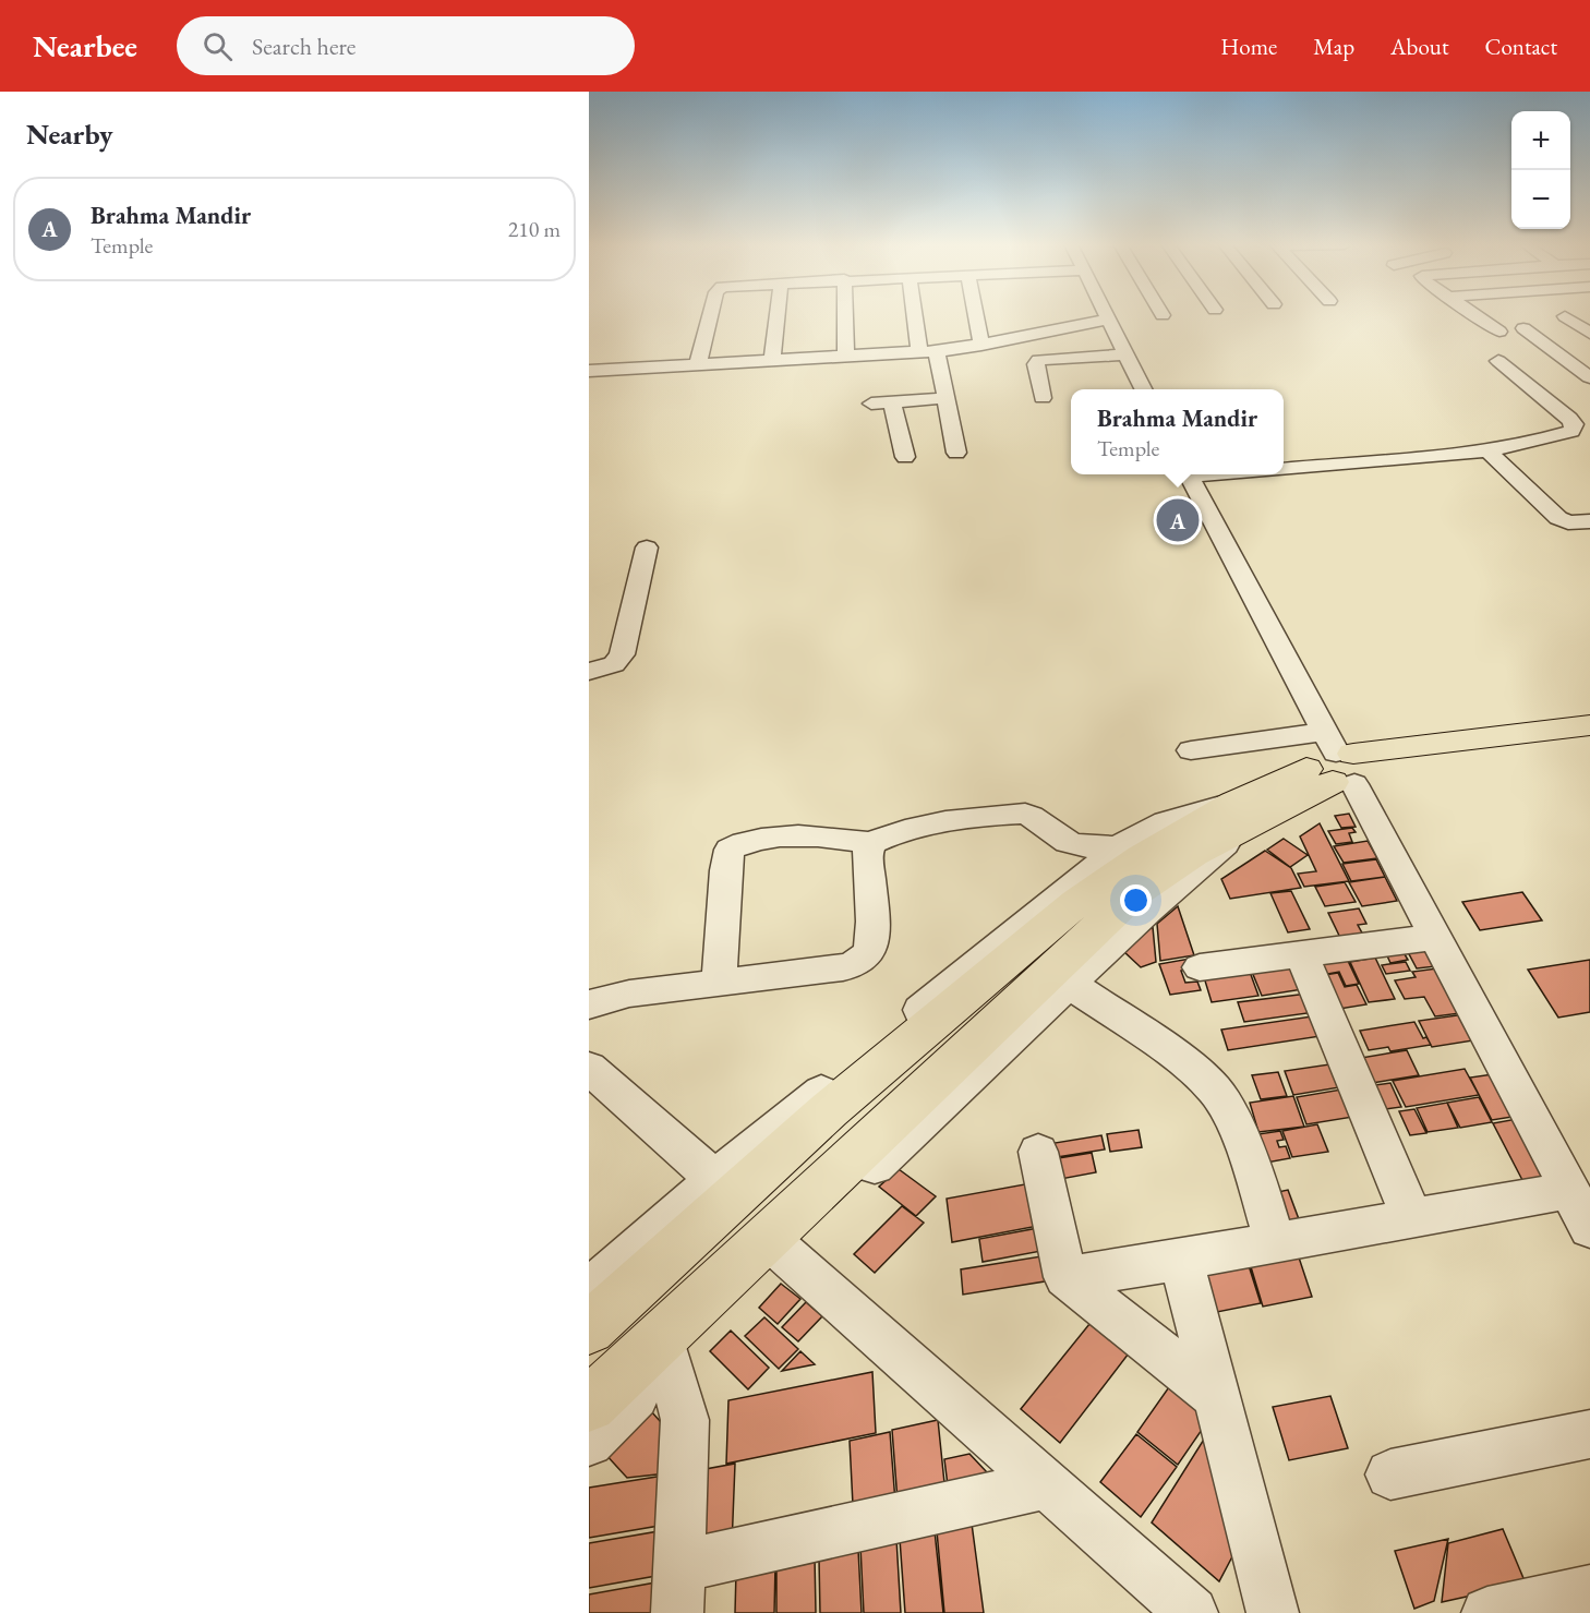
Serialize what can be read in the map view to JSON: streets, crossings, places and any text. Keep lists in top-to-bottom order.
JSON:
{
  "page": {
    "header": "Nearbee",
    "search": "Search here",
    "nav": [
      "Home",
      "Map",
      "About",
      "Contact"
    ],
    "heading": "Nearby",
    "map_buttons": ["+", "−"],
    "list": [
      {
        "mark": "A",
        "name": "Brahma Mandir",
        "note": "Temple",
        "value": "210 m"
      }
    ],
    "popup": ["Brahma Mandir", "Temple"],
    "pins": "A"
  }
}
